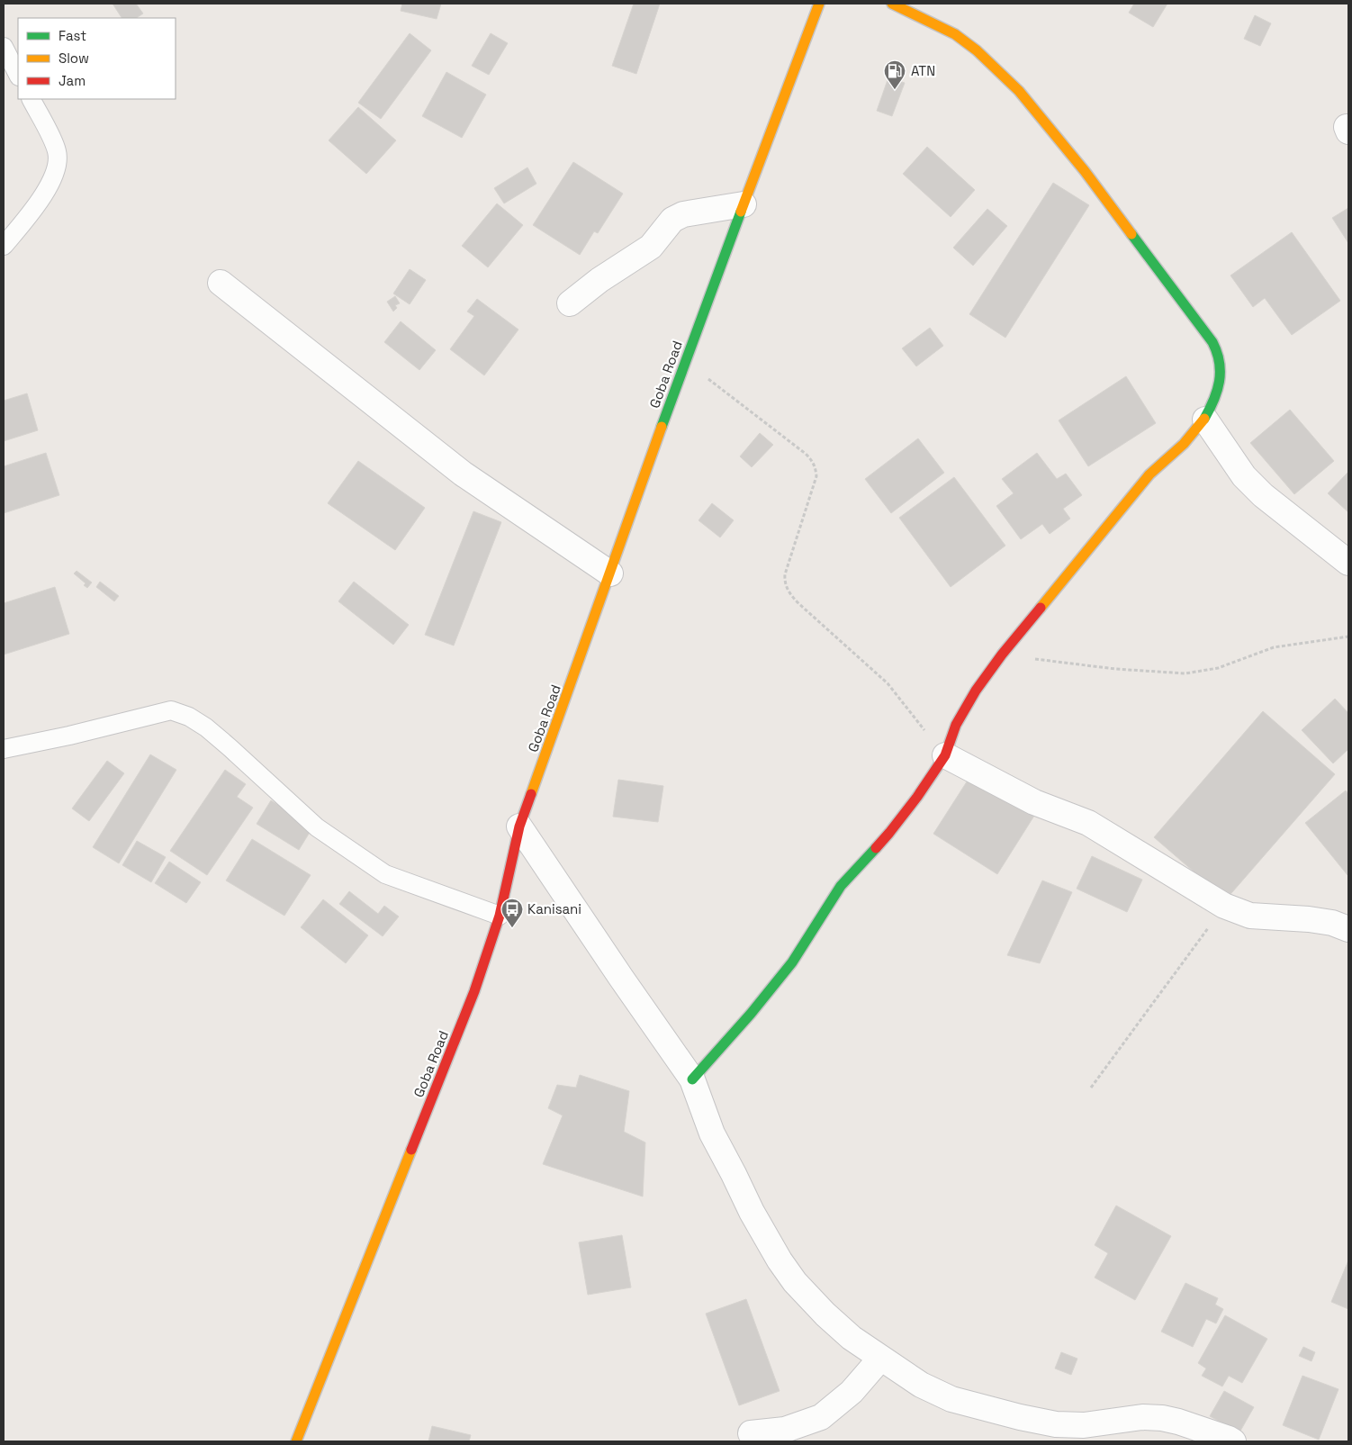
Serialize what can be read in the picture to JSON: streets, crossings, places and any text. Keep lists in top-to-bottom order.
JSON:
{
  "streets": {
    "main road": ["Goba Road"]
  },
  "places": {
    "fuel station": ["ATN"],
    "bus stop": ["Kanisani"]
  },
  "legend": ["Fast", "Slow", "Jam"]
}
